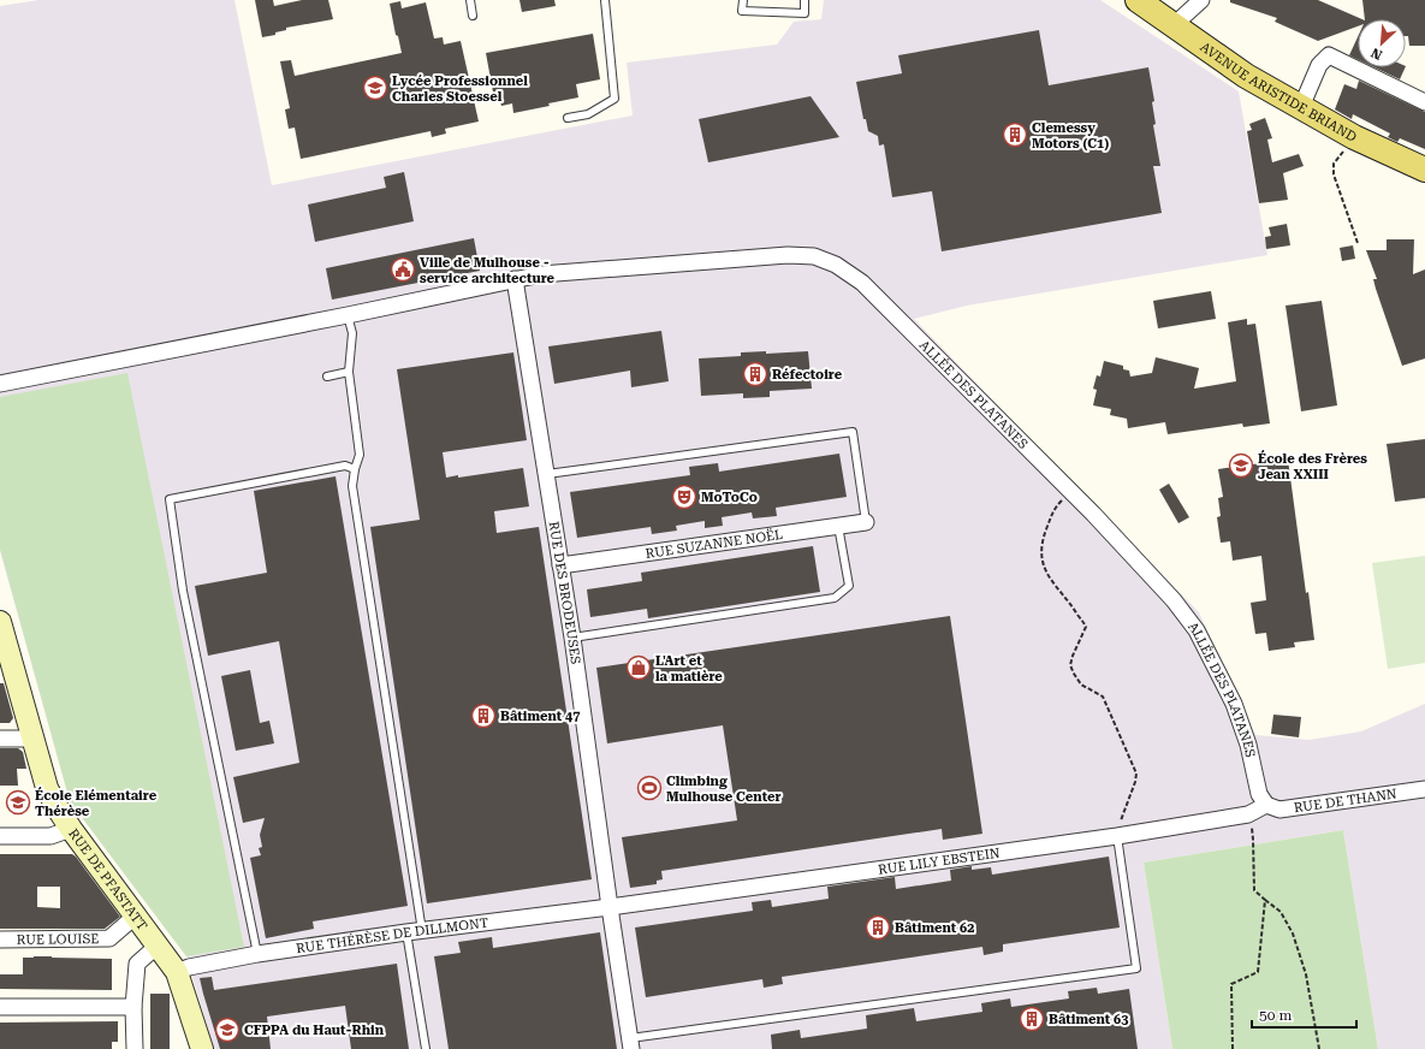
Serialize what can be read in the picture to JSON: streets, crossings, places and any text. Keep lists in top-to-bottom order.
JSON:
{
  "streets": {
    "main road": ["AVENUE ARISTIDE BRIAND"],
    "street": [
      "ALLÉE DES PLATANES",
      "RUE SUZANNE NOËL",
      "RUE DES BRODEUSES",
      "RUE DE THANN",
      "RUE LILY EBSTEIN",
      "RUE DE PFASTATT",
      "RUE THÉRÈSE DE DILLMONT",
      "RUE LOUISE"
    ]
  },
  "crossings": [
    ["ALLÉE DES PLATANES", "RUE DES BRODEUSES"],
    ["ALLÉE DES PLATANES", "RUE DE THANN"],
    ["ALLÉE DES PLATANES", "RUE LILY EBSTEIN"],
    ["RUE SUZANNE NOËL", "RUE DES BRODEUSES"],
    ["RUE DES BRODEUSES", "RUE LILY EBSTEIN"],
    ["RUE DES BRODEUSES", "RUE THÉRÈSE DE DILLMONT"],
    ["RUE DE THANN", "RUE LILY EBSTEIN"],
    ["RUE LILY EBSTEIN", "RUE THÉRÈSE DE DILLMONT"],
    ["RUE DE PFASTATT", "RUE THÉRÈSE DE DILLMONT"],
    ["RUE DE PFASTATT", "RUE LOUISE"]
  ],
  "places": {
    "school or university": [
      "Lycée Professionnel Charles Stoessel",
      "École des Frères Jean XXIII",
      "École Elémentaire Thérèse",
      "CFPPA du Haut-Rhin"
    ],
    "building": [
      "Clemessy Motors (C1)",
      "Réfectoire",
      "Bâtiment 47",
      "Bâtiment 62",
      "Bâtiment 63"
    ],
    "public building": ["Ville de Mulhouse - service architecture"],
    "theatre": ["MoToCo"],
    "shop": ["L'Art et la matière"],
    "sports": ["Climbing Mulhouse Center"]
  },
  "scale_bar": "50 m",
  "north": "bottom left"
}
